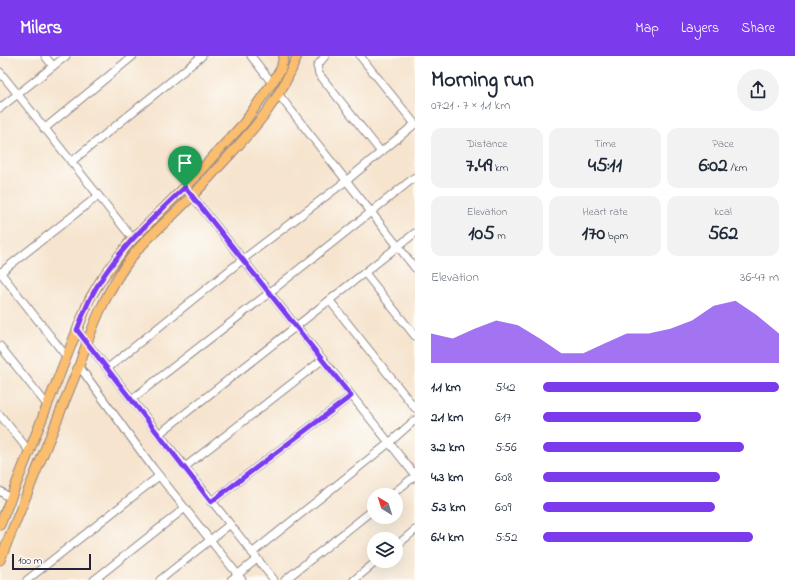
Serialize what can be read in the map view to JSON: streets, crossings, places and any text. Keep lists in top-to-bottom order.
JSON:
{
  "scale_bar": "100 m",
  "north": "top left",
  "page": {
    "header": "Milers",
    "nav": ["Map", "Layers", "Share"],
    "heading": ["Morning run", "07:21 · 7 × 1.1 km"],
    "stats": [
      ["Distance", "7.49 km"],
      ["Time", "45:11"],
      ["Pace", "6:02 /km"],
      ["Elevation", "105 m"],
      ["Heart rate", "170 bpm"],
      ["kcal", "562"]
    ],
    "chart": ["Elevation", "36–47 m"],
    "list": [
      {
        "name": "1.1 km",
        "note": "5:42"
      },
      {
        "name": "2.1 km",
        "note": "6:17"
      },
      {
        "name": "3.2 km",
        "note": "5:56"
      },
      {
        "name": "4.3 km",
        "note": "6:08"
      },
      {
        "name": "5.3 km",
        "note": "6:09"
      },
      {
        "name": "6.4 km",
        "note": "5:52"
      }
    ],
    "scale": "100 m"
  }
}
